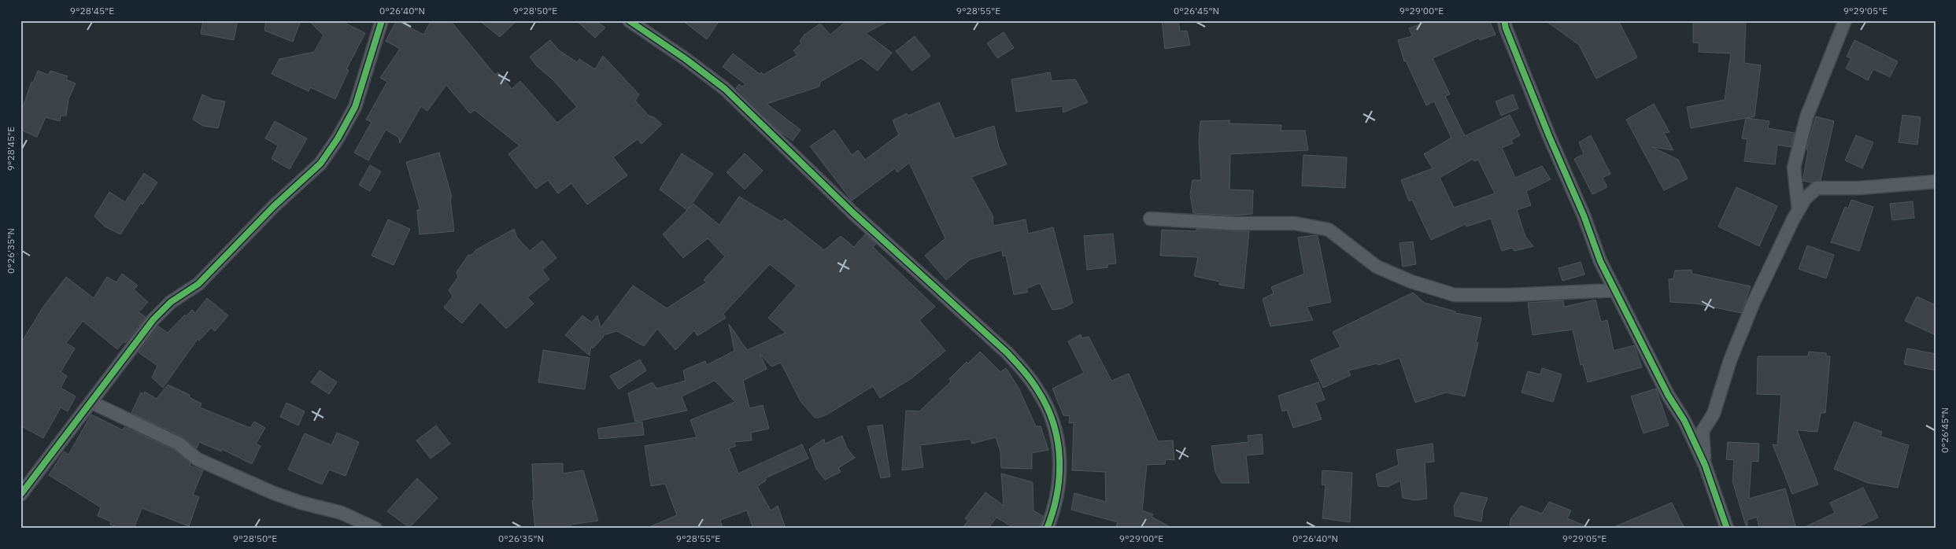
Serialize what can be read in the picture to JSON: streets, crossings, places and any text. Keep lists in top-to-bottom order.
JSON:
{
  "coordinates": [
    "9°28'45\"E",
    "0°26'40\"N",
    "9°28'50\"E",
    "9°28'55\"E",
    "0°26'45\"N",
    "9°29'00\"E",
    "9°29'05\"E",
    "0°26'35\"N"
  ]
}
